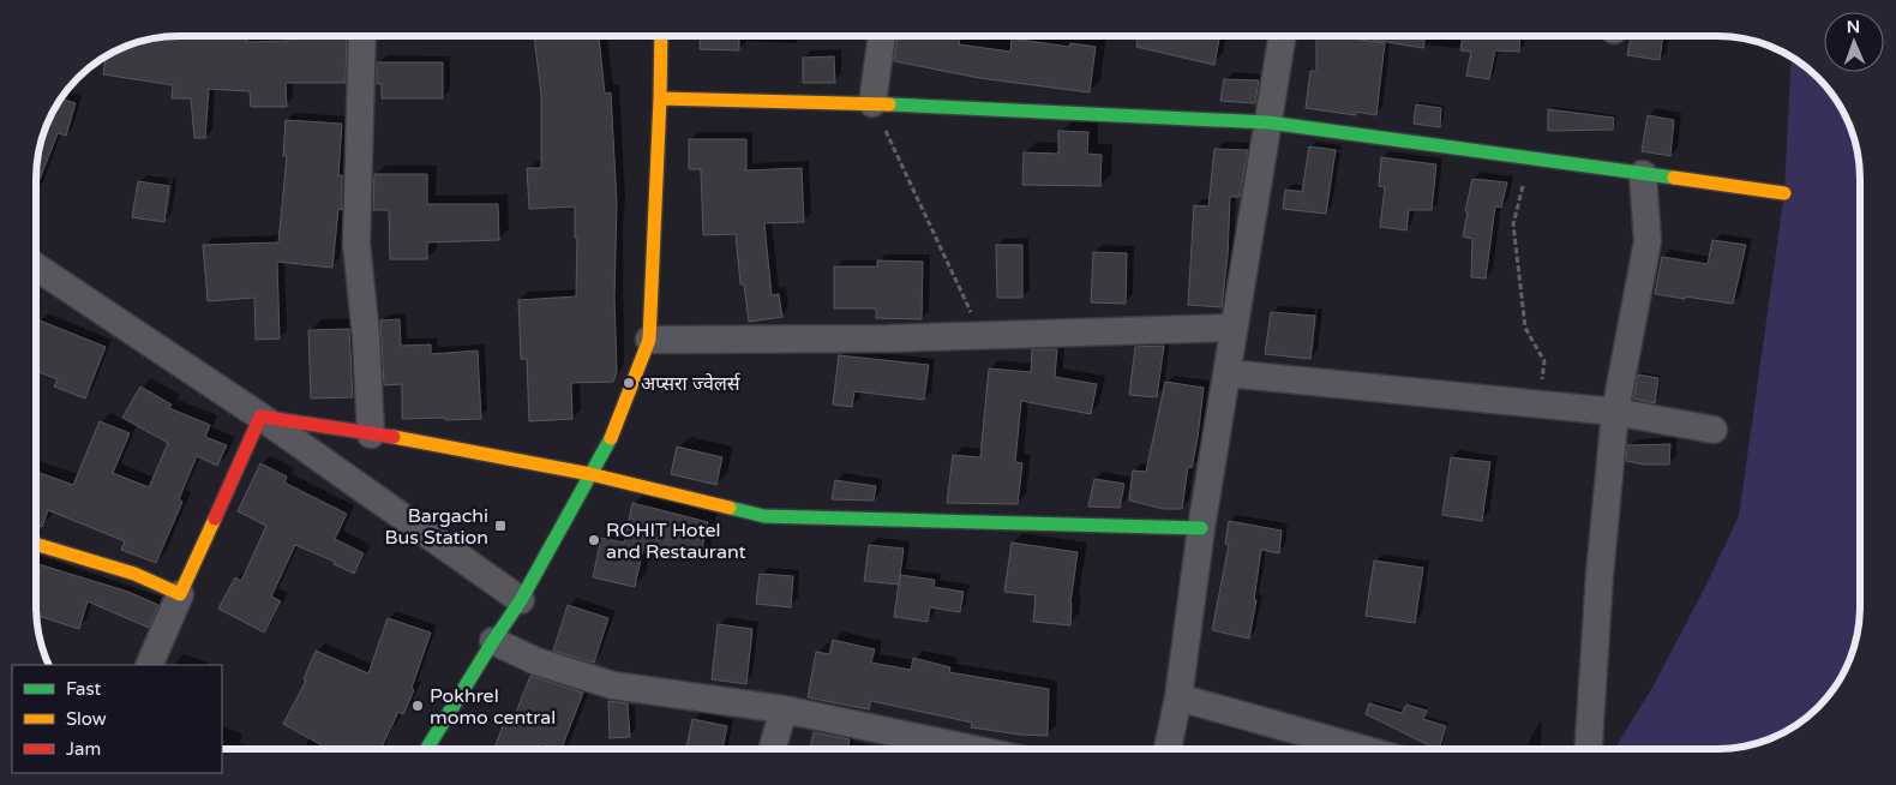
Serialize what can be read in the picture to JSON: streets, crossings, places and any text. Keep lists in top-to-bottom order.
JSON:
{
  "places": {
    "other": ["अप्सरा ज्वेलर्स", "ROHIT Hotel and Restaurant", "Pokhrel momo central"],
    "transit": ["Bargachi Bus Station"]
  },
  "legend": ["Fast", "Slow", "Jam"],
  "north": "top"
}
